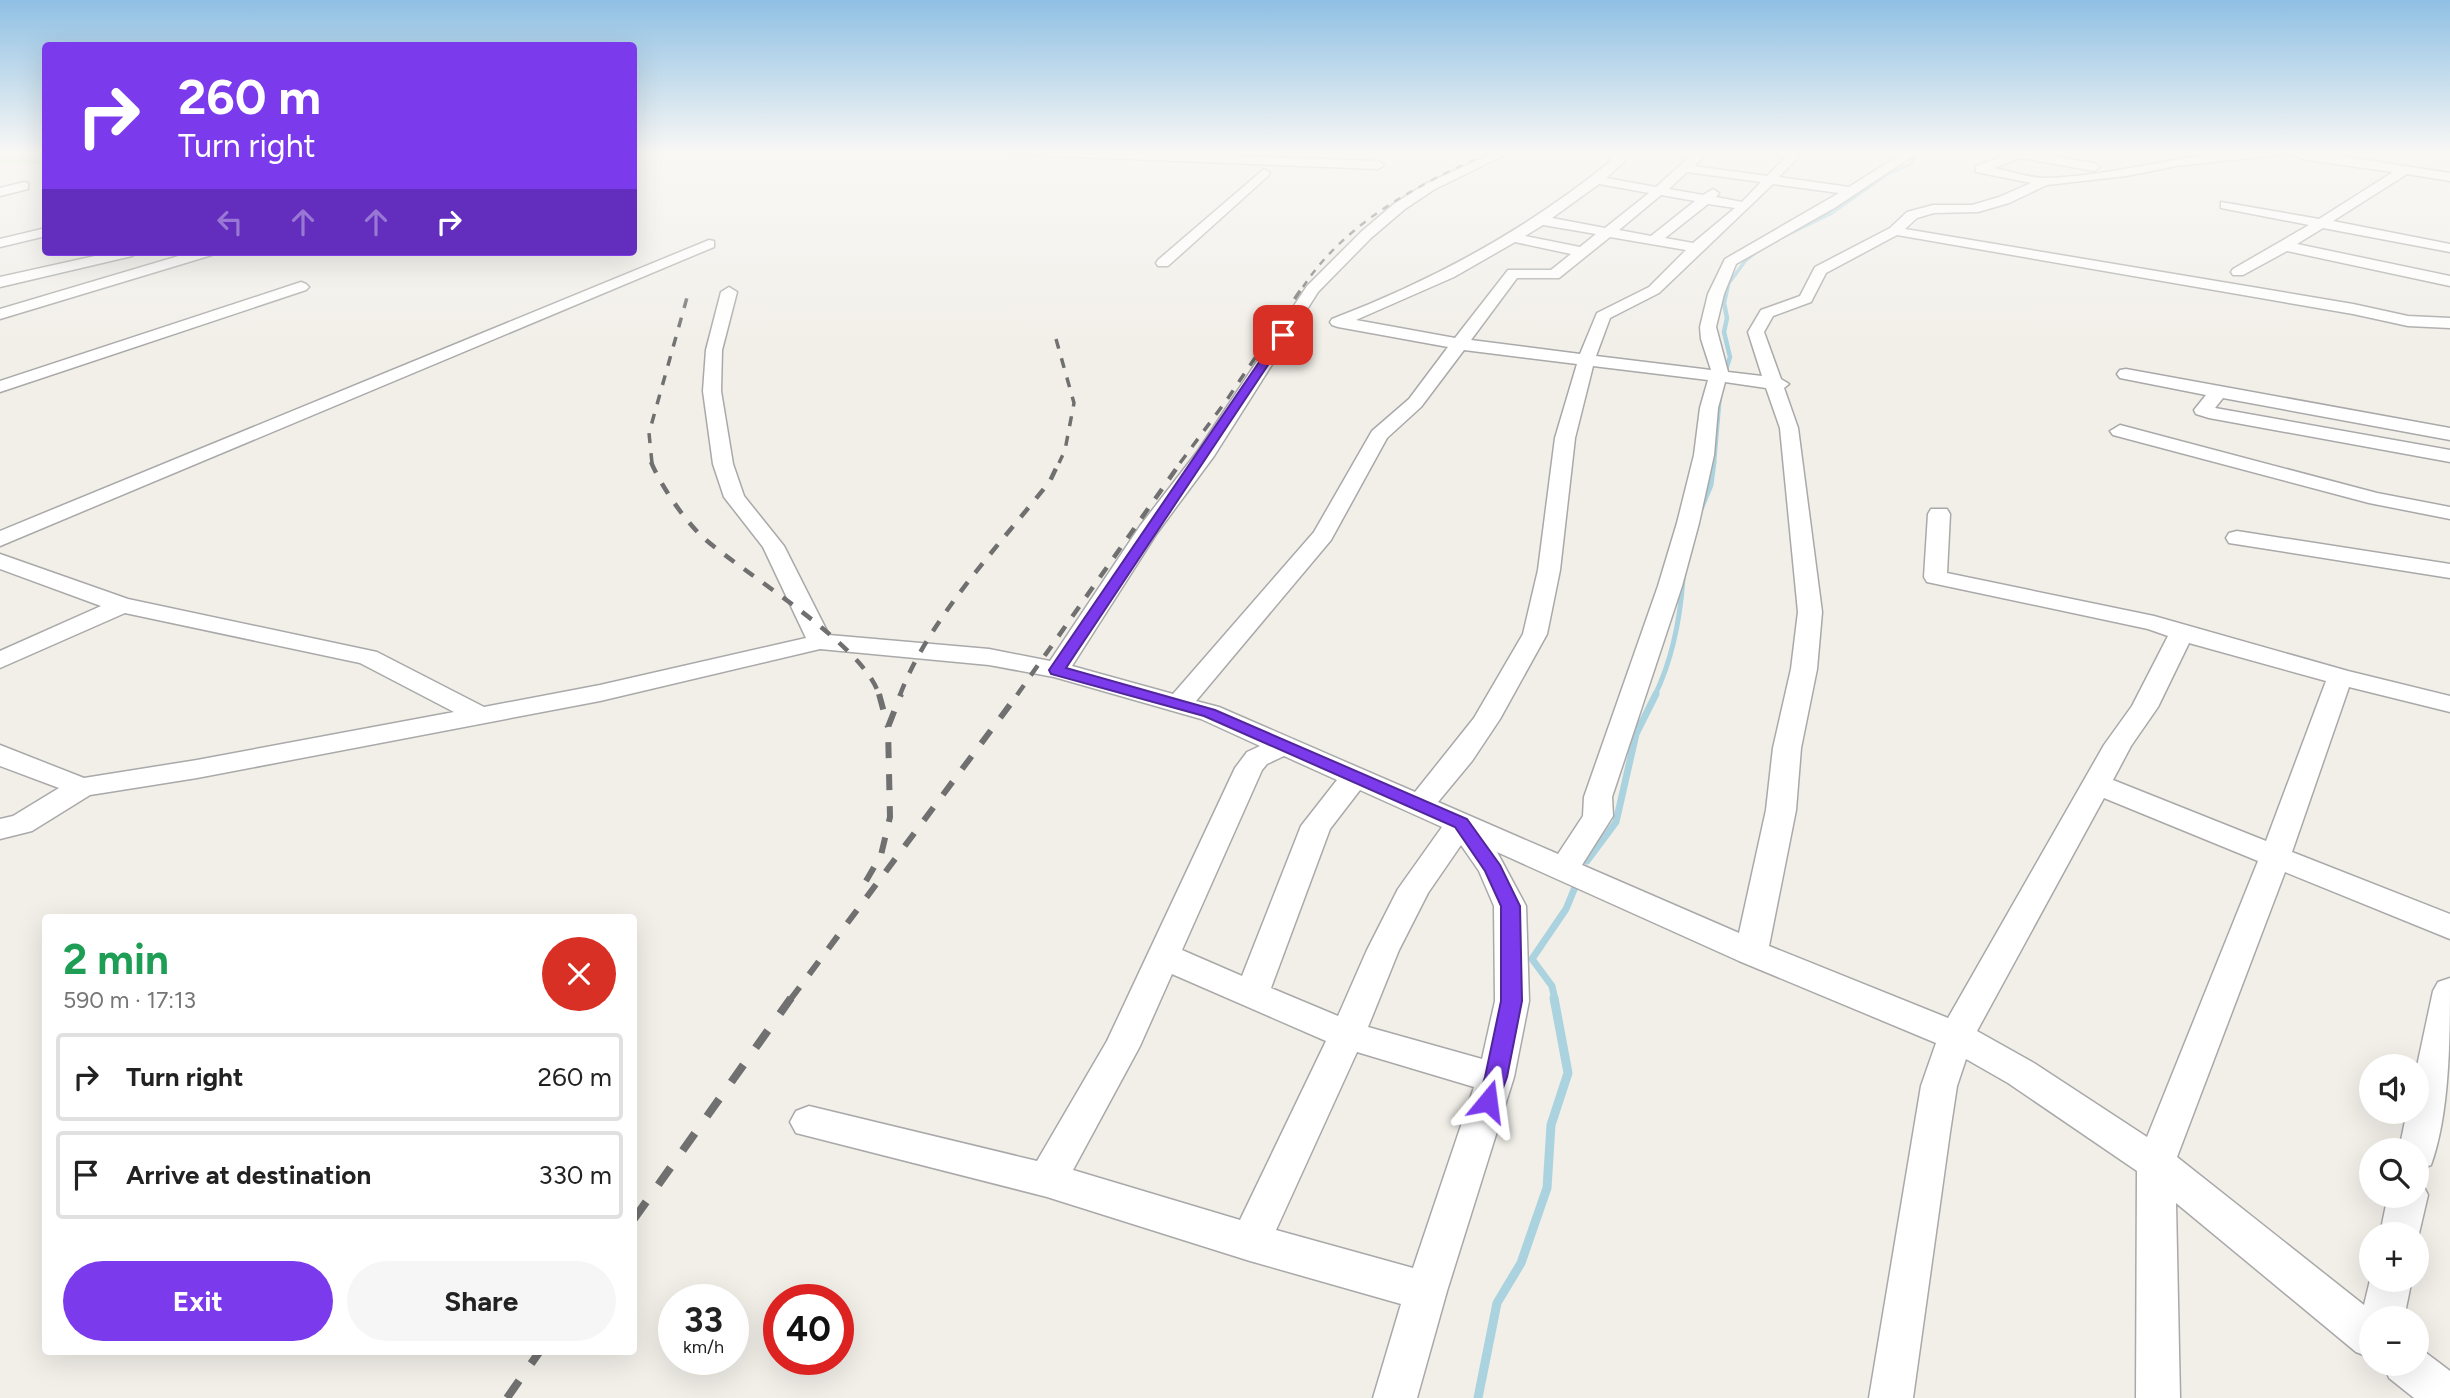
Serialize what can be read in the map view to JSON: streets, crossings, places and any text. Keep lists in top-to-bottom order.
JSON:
{
  "page": {
    "turn": ["260 m", "Turn right"],
    "heading": ["2 min", "590 m · 17:13"],
    "list": [
      {
        "name": "Turn right",
        "value": "260 m"
      },
      {
        "name": "Arrive at destination",
        "value": "330 m"
      }
    ],
    "map_buttons": ["+", "−"],
    "buttons": ["Exit", "Share"],
    "speed": "33 km/h",
    "limit": "40"
  }
}
